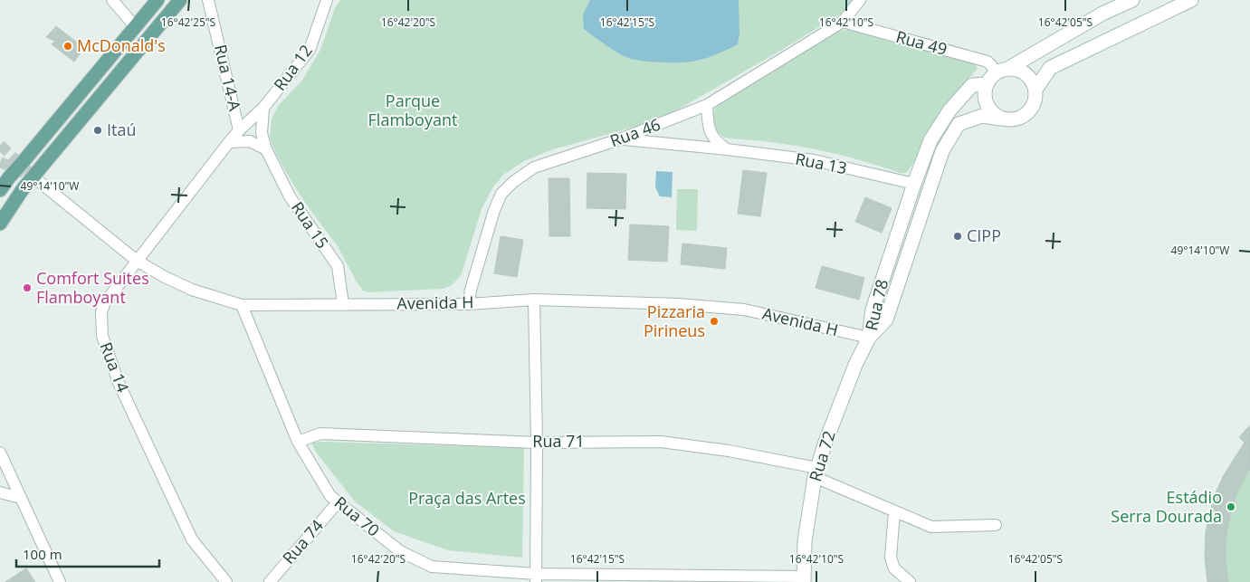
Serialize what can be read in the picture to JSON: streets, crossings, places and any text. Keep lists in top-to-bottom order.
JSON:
{
  "streets": {
    "main road": ["Rua 78", "Rua 72"],
    "street": [
      "Rua 49",
      "Rua 12",
      "Rua 14-A",
      "Rua 46",
      "Rua 13",
      "Rua 15",
      "Avenida H",
      "Rua 14",
      "Rua 71",
      "Rua 70",
      "Rua 74"
    ]
  },
  "crossings": [
    ["Rua 49", "Rua 46"],
    ["Rua 49", "Rua 78"],
    ["Rua 12", "Rua 15"],
    ["Rua 14-A", "Rua 14"],
    ["Rua 46", "Rua 13"],
    ["Rua 46", "Avenida H"],
    ["Rua 13", "Rua 78"],
    ["Rua 15", "Avenida H"],
    ["Avenida H", "Rua 78"],
    ["Avenida H", "Rua 14"],
    ["Avenida H", "Rua 72"],
    ["Avenida H", "Rua 70"],
    ["Rua 78", "Rua 72"],
    ["Rua 71", "Rua 72"],
    ["Rua 71", "Rua 70"],
    ["Rua 72", "Rua 70"],
    ["Rua 70", "Rua 74"]
  ],
  "parks": ["Parque Flamboyant", "Praça das Artes"],
  "places": [
    "McDonald's",
    "Itaú",
    "CIPP",
    "Comfort Suites Flamboyant",
    "Pizzaria Pirineus",
    "Estádio Serra Dourada"
  ],
  "scale_bar": "100 m",
  "coordinates": [
    "16°42'25\"S",
    "16°42'20\"S",
    "16°42'15\"S",
    "16°42'10\"S",
    "16°42'05\"S",
    "49°14'10\"W"
  ]
}
